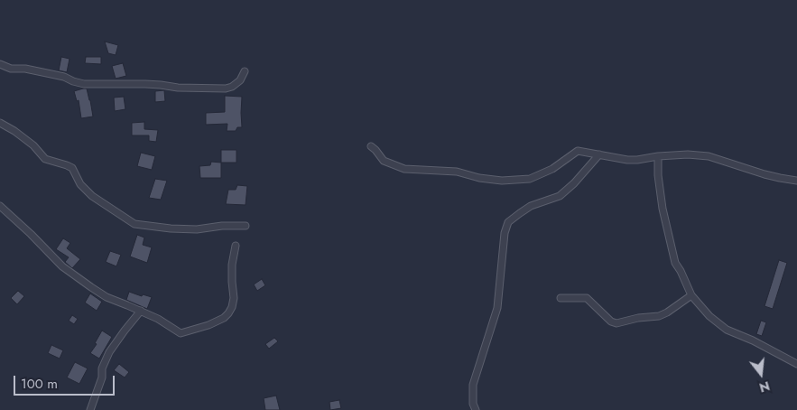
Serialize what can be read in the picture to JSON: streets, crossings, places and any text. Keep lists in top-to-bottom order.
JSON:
{
  "scale_bar": "100 m",
  "north": "bottom"
}
